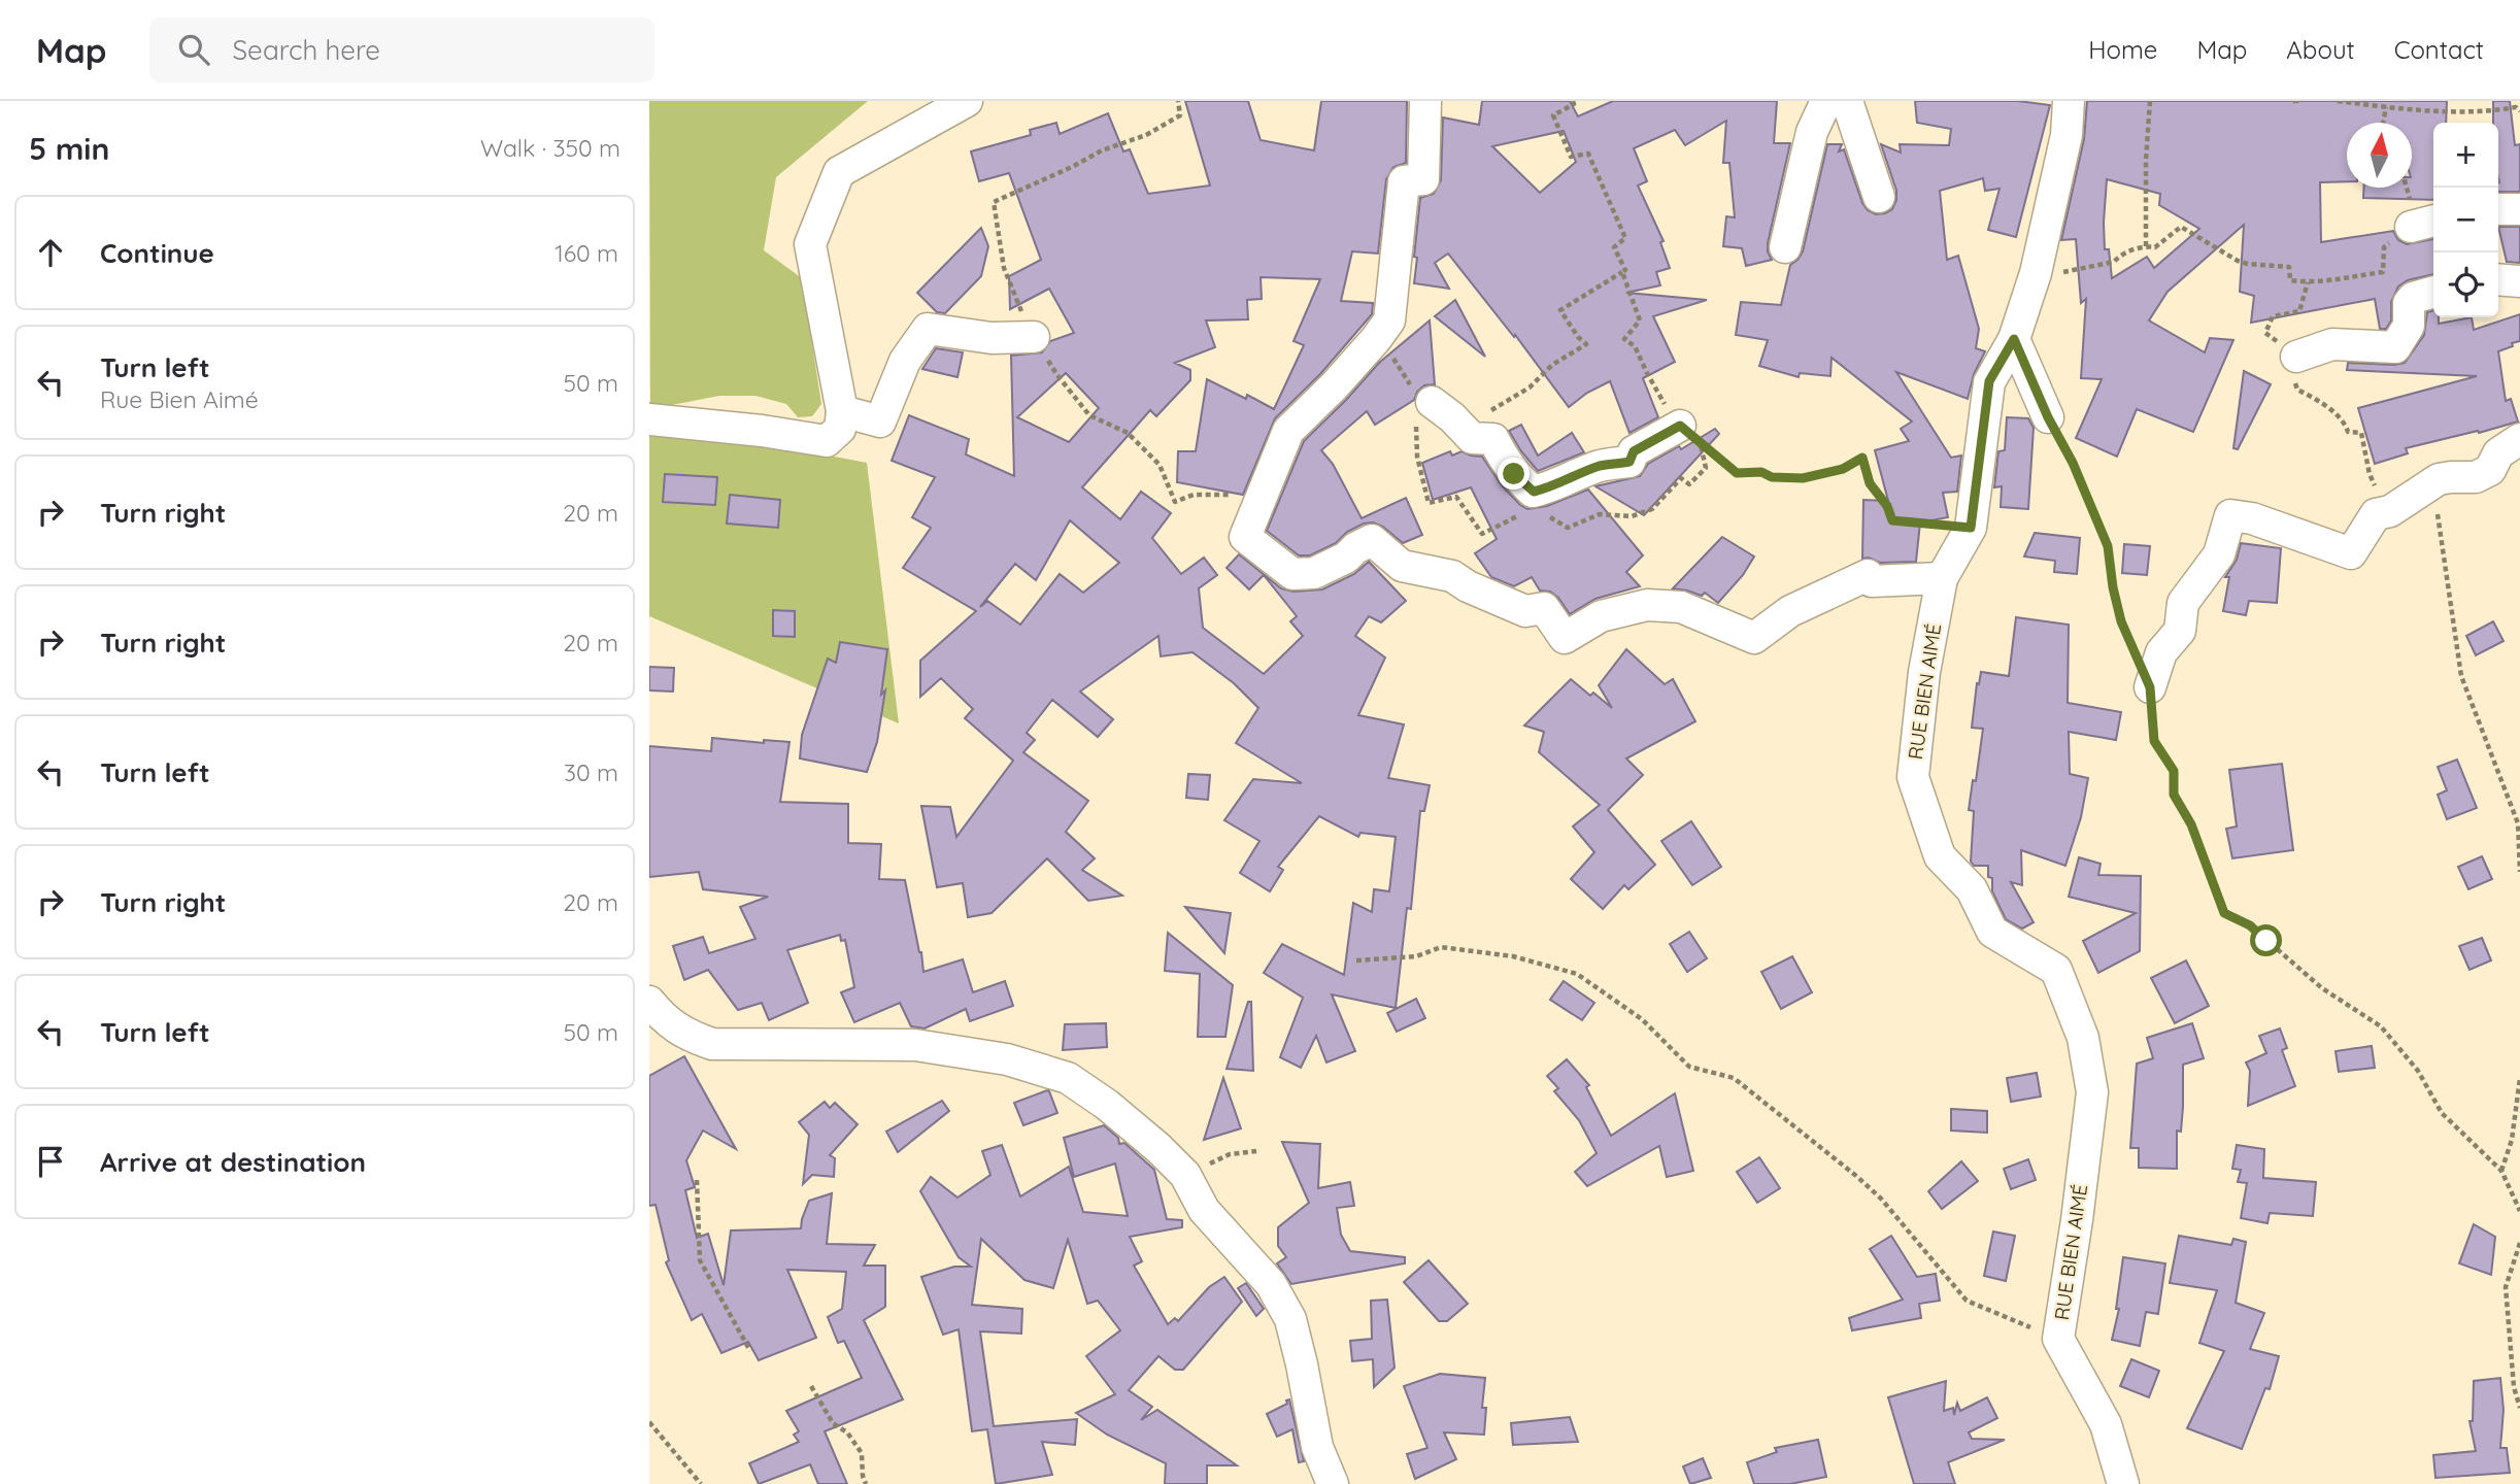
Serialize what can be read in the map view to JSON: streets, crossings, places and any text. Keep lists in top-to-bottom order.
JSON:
{
  "streets": {
    "street": ["RUE BIEN AIMÉ"]
  },
  "north": "top",
  "page": {
    "header": "Map",
    "search": "Search here",
    "nav": [
      "Home",
      "Map",
      "About",
      "Contact"
    ],
    "heading": ["5 min", "Walk · 350 m"],
    "map_buttons": ["+", "−"],
    "list": [
      ["Continue", "160 m"],
      ["Turn left", "Rue Bien Aimé", "50 m"],
      ["Turn right", "20 m"],
      ["Turn right", "20 m"],
      ["Turn left", "30 m"],
      ["Turn right", "20 m"],
      ["Turn left", "50 m"],
      "Arrive at destination"
    ]
  }
}
